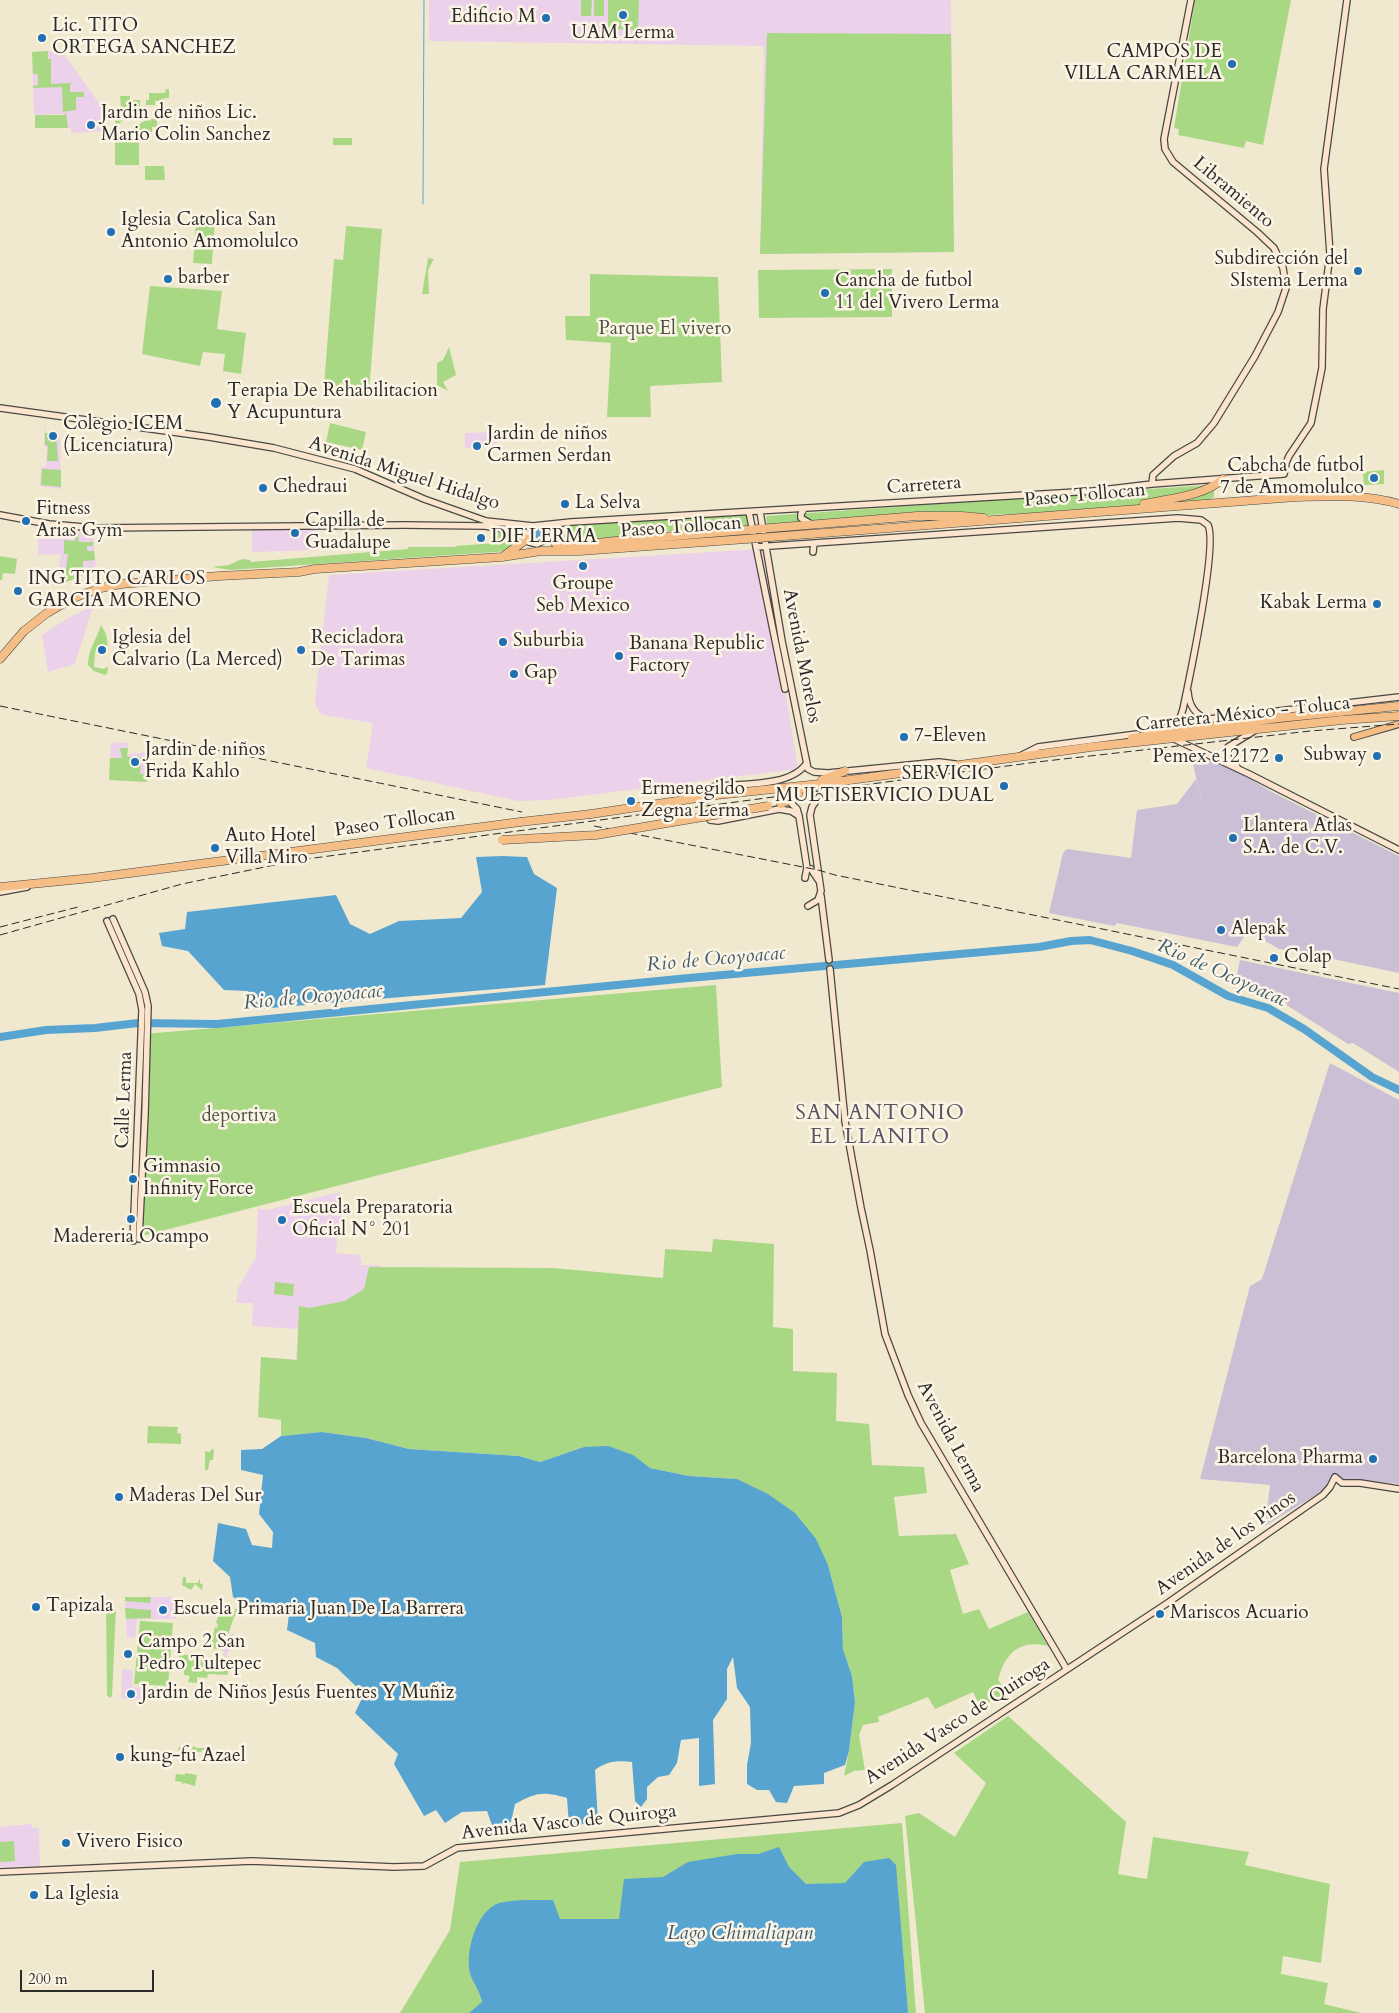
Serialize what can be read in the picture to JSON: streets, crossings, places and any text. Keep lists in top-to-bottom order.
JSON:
{
  "streets": {
    "highway": ["Paseo Tollocan", "Carretera México - Toluca"],
    "main road": [
      "Libramiento",
      "Avenida Miguel Hidalgo",
      "Carretera",
      "Avenida Morelos",
      "Calle Lerma",
      "Avenida Lerma",
      "Avenida de los Pinos",
      "Avenida Vasco de Quiroga"
    ]
  },
  "crossings": [
    ["Libramiento", "Carretera"],
    ["Avenida Miguel Hidalgo", "Carretera"],
    ["Carretera", "Avenida Morelos"],
    ["Paseo Tollocan", "Carretera México - Toluca"],
    ["Avenida Lerma", "Avenida de los Pinos"],
    ["Avenida Lerma", "Avenida Vasco de Quiroga"],
    ["Avenida de los Pinos", "Avenida Vasco de Quiroga"]
  ],
  "districts": ["SAN ANTONIO EL LLANITO"],
  "water": ["Rio de Ocoyoacac", "Lago Chimaliapan"],
  "parks": ["Parque El vivero", "deportiva"],
  "places": [
    "UAM Lerma",
    "Edificio M",
    "Lic. TITO ORTEGA SANCHEZ",
    "CAMPOS DE VILLA CARMELA",
    "Jardin de niños Lic. Mario Colin Sanchez",
    "Iglesia Catolica San Antonio Amomolulco",
    "Subdirección del SIstema Lerma",
    "barber",
    "Cancha de futbol 11 del Vivero Lerma",
    "Terapia De Rehabilitacion Y Acupuntura",
    "Colegio ICEM (Licenciatura)",
    "Jardin de niños Carmen Serdan",
    "Cabcha de futbol 7 de Amomolulco",
    "Chedraui",
    "La Selva",
    "Fitness Arias Gym",
    "Capilla de Guadalupe",
    "DIF LERMA",
    "Groupe Seb Mexico",
    "ING TITO CARLOS GARCIA MORENO",
    "Kabak Lerma",
    "Suburbia",
    "Iglesia del Calvario (La Merced)",
    "Recicladora De Tarimas",
    "Banana Republic Factory",
    "Gap",
    "7-Eleven",
    "Subway",
    "Pemex e12172",
    "Jardin de niños Frida Kahlo",
    "SERVICIO MULTISERVICIO DUAL",
    "Ermenegildo Zegna Lerma",
    "Llantera Atlas S.A. de C.V.",
    "Auto Hotel Villa Miro",
    "Alepak",
    "Colap",
    "Gimnasio Infinity Force",
    "Madereria Ocampo",
    "Escuela Preparatoria Oficial N° 201",
    "Barcelona Pharma",
    "Maderas Del Sur",
    "Tapizala",
    "Escuela Primaria Juan De La Barrera",
    "Mariscos Acuario",
    "Campo 2 San Pedro Tultepec",
    "Jardin de Niños Jesús Fuentes Y Muñiz",
    "kung-fu Azael",
    "Vivero Fisico",
    "La Iglesia"
  ],
  "scale_bar": "200 m"
}
